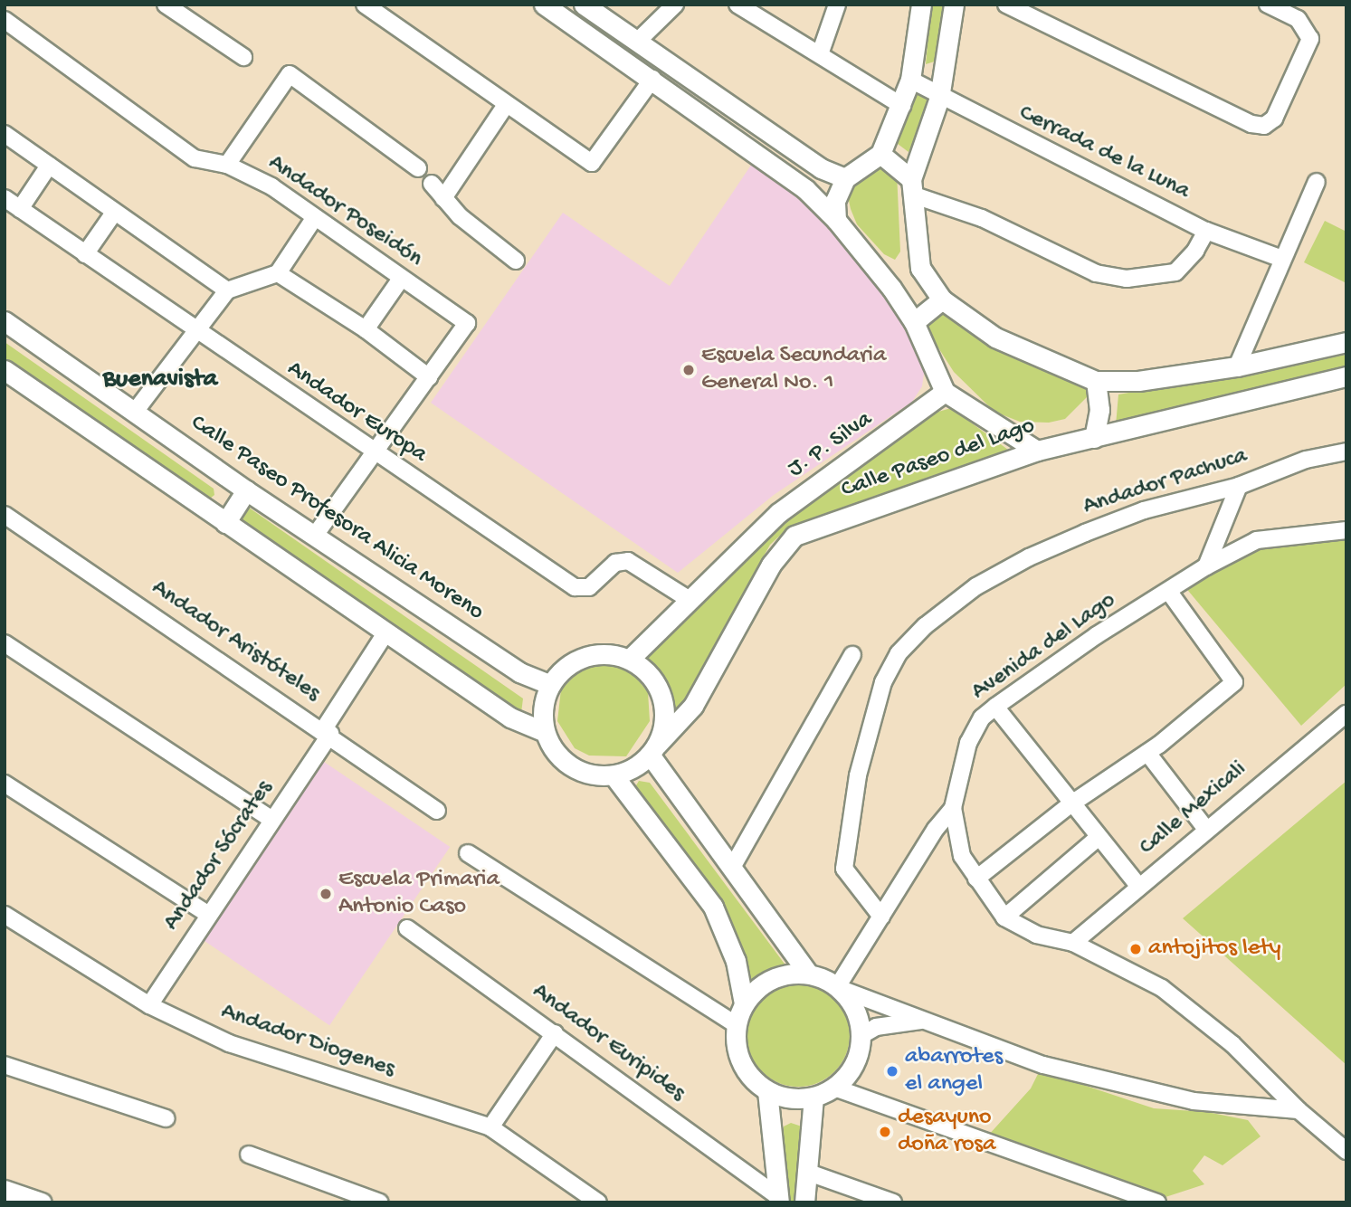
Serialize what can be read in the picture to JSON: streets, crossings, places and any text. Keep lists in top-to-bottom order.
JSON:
{
  "streets": {
    "street": [
      "Cerrada de la Luna",
      "Andador Poseidón",
      "Andador Europa",
      "J. P. Silva",
      "Calle Paseo del Lago",
      "Andador Pachuca",
      "Calle Paseo Profesora Alicia Moreno",
      "Andador Aristóteles",
      "Avenida del Lago",
      "Calle Mexicali",
      "Andador Sócrates",
      "Andador Diogenes",
      "Andador Euripides"
    ]
  },
  "crossings": [
    ["Andador Europa", "J. P. Silva"],
    ["J. P. Silva", "Calle Paseo del Lago"],
    ["J. P. Silva", "Calle Paseo Profesora Alicia Moreno"],
    ["Calle Paseo del Lago", "Calle Paseo Profesora Alicia Moreno"],
    ["Andador Aristóteles", "Andador Sócrates"],
    ["Avenida del Lago", "Calle Mexicali"],
    ["Andador Sócrates", "Andador Diogenes"]
  ],
  "districts": ["Buenavista"],
  "places": [
    "Escuela Secundaria General No. 1",
    "Escuela Primaria Antonio Caso",
    "antojitos lety",
    "abarrotes el angel",
    "desayuno doña rosa"
  ]
}
